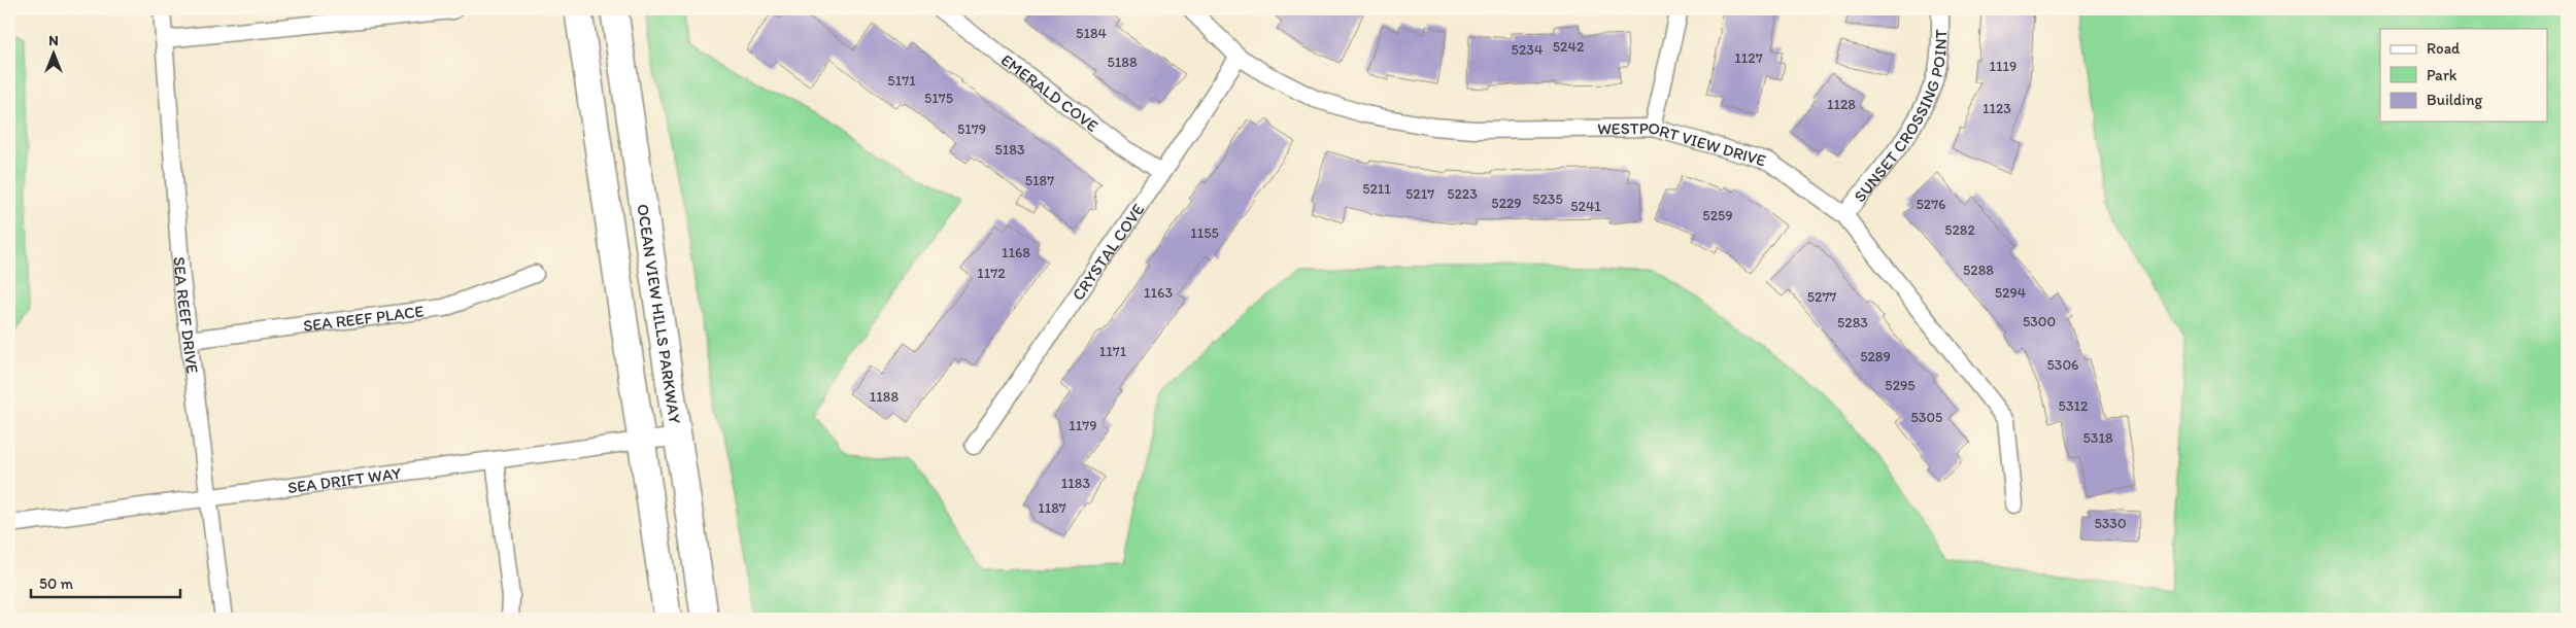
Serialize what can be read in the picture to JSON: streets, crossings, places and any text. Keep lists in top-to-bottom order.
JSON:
{
  "streets": {
    "main road": ["OCEAN VIEW HILLS PARKWAY"],
    "street": [
      "EMERALD COVE",
      "SUNSET CROSSING POINT",
      "WESTPORT VIEW DRIVE",
      "CRYSTAL COVE",
      "SEA REEF DRIVE",
      "SEA REEF PLACE",
      "SEA DRIFT WAY"
    ]
  },
  "crossings": [
    ["EMERALD COVE", "CRYSTAL COVE"],
    ["SUNSET CROSSING POINT", "WESTPORT VIEW DRIVE"],
    ["WESTPORT VIEW DRIVE", "CRYSTAL COVE"],
    ["OCEAN VIEW HILLS PARKWAY", "SEA DRIFT WAY"],
    ["SEA REEF DRIVE", "SEA REEF PLACE"],
    ["SEA REEF DRIVE", "SEA DRIFT WAY"]
  ],
  "house_numbers": [
    "5184",
    "5242",
    "5234",
    "1127",
    "5188",
    "1119",
    "5171",
    "5175",
    "1128",
    "1123",
    "5179",
    "5183",
    "5187",
    "5211",
    "5217",
    "5223",
    "5235",
    "5229",
    "5276",
    "5241",
    "5259",
    "5282",
    "1155",
    "1168",
    "5288",
    "1172",
    "1163",
    "5294",
    "5277",
    "5300",
    "5283",
    "1171",
    "5289",
    "5306",
    "5295",
    "1188",
    "5312",
    "5305",
    "1179",
    "5318",
    "1183",
    "1187",
    "5330"
  ],
  "legend": ["Road", "Park", "Building"],
  "scale_bar": "50 m",
  "north": "top"
}
